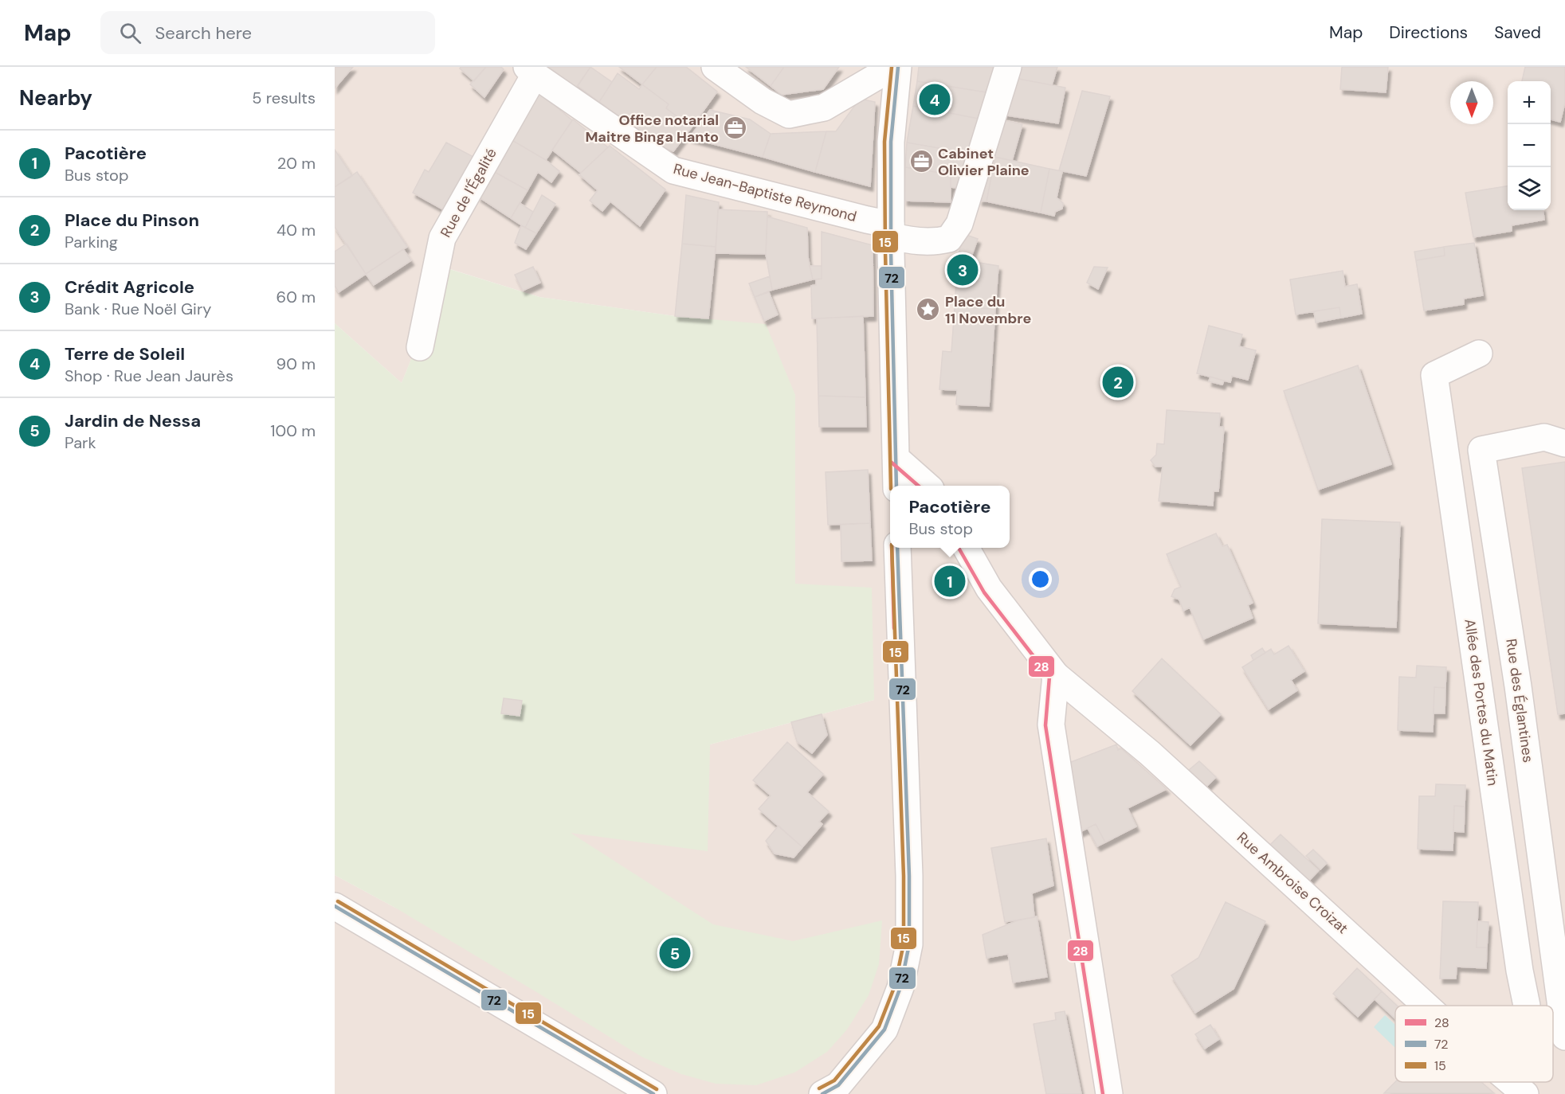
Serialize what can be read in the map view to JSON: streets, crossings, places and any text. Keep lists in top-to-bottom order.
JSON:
{
  "streets": {
    "street": [
      "Rue de l'Égalité",
      "Rue Jean-Baptiste Reymond",
      "Rue des Églantines",
      "Allée des Portes du Matin",
      "Rue Ambroise Croizat"
    ]
  },
  "crossings": [
    ["Rue de l'Égalité", "Rue Jean-Baptiste Reymond"]
  ],
  "places": {
    "office": ["Office notarial Maitre Binga Hanto", "Cabinet Olivier Plaine"],
    "place": ["Place du 11 Novembre"]
  },
  "lines": ["transit line 72", "transit line 15", "transit line 28"],
  "legend": ["28", "72", "15"],
  "north": "bottom",
  "page": {
    "header": "Map",
    "search": "Search here",
    "nav": ["Map", "Directions", "Saved"],
    "heading": ["Nearby", "5 results"],
    "map_buttons": ["+", "−"],
    "pins": [
      "4",
      "3",
      "2",
      "1",
      "5"
    ],
    "list": [
      {
        "mark": "1",
        "name": "Pacotière",
        "note": "Bus stop",
        "value": "20 m"
      },
      {
        "mark": "2",
        "name": "Place du Pinson",
        "note": "Parking",
        "value": "40 m"
      },
      {
        "mark": "3",
        "name": "Crédit Agricole",
        "note": "Bank · Rue Noël Giry",
        "value": "60 m"
      },
      {
        "mark": "4",
        "name": "Terre de Soleil",
        "note": "Shop · Rue Jean Jaurès",
        "value": "90 m"
      },
      {
        "mark": "5",
        "name": "Jardin de Nessa",
        "note": "Park",
        "value": "100 m"
      }
    ],
    "popup": ["Pacotière", "Bus stop"]
  }
}
